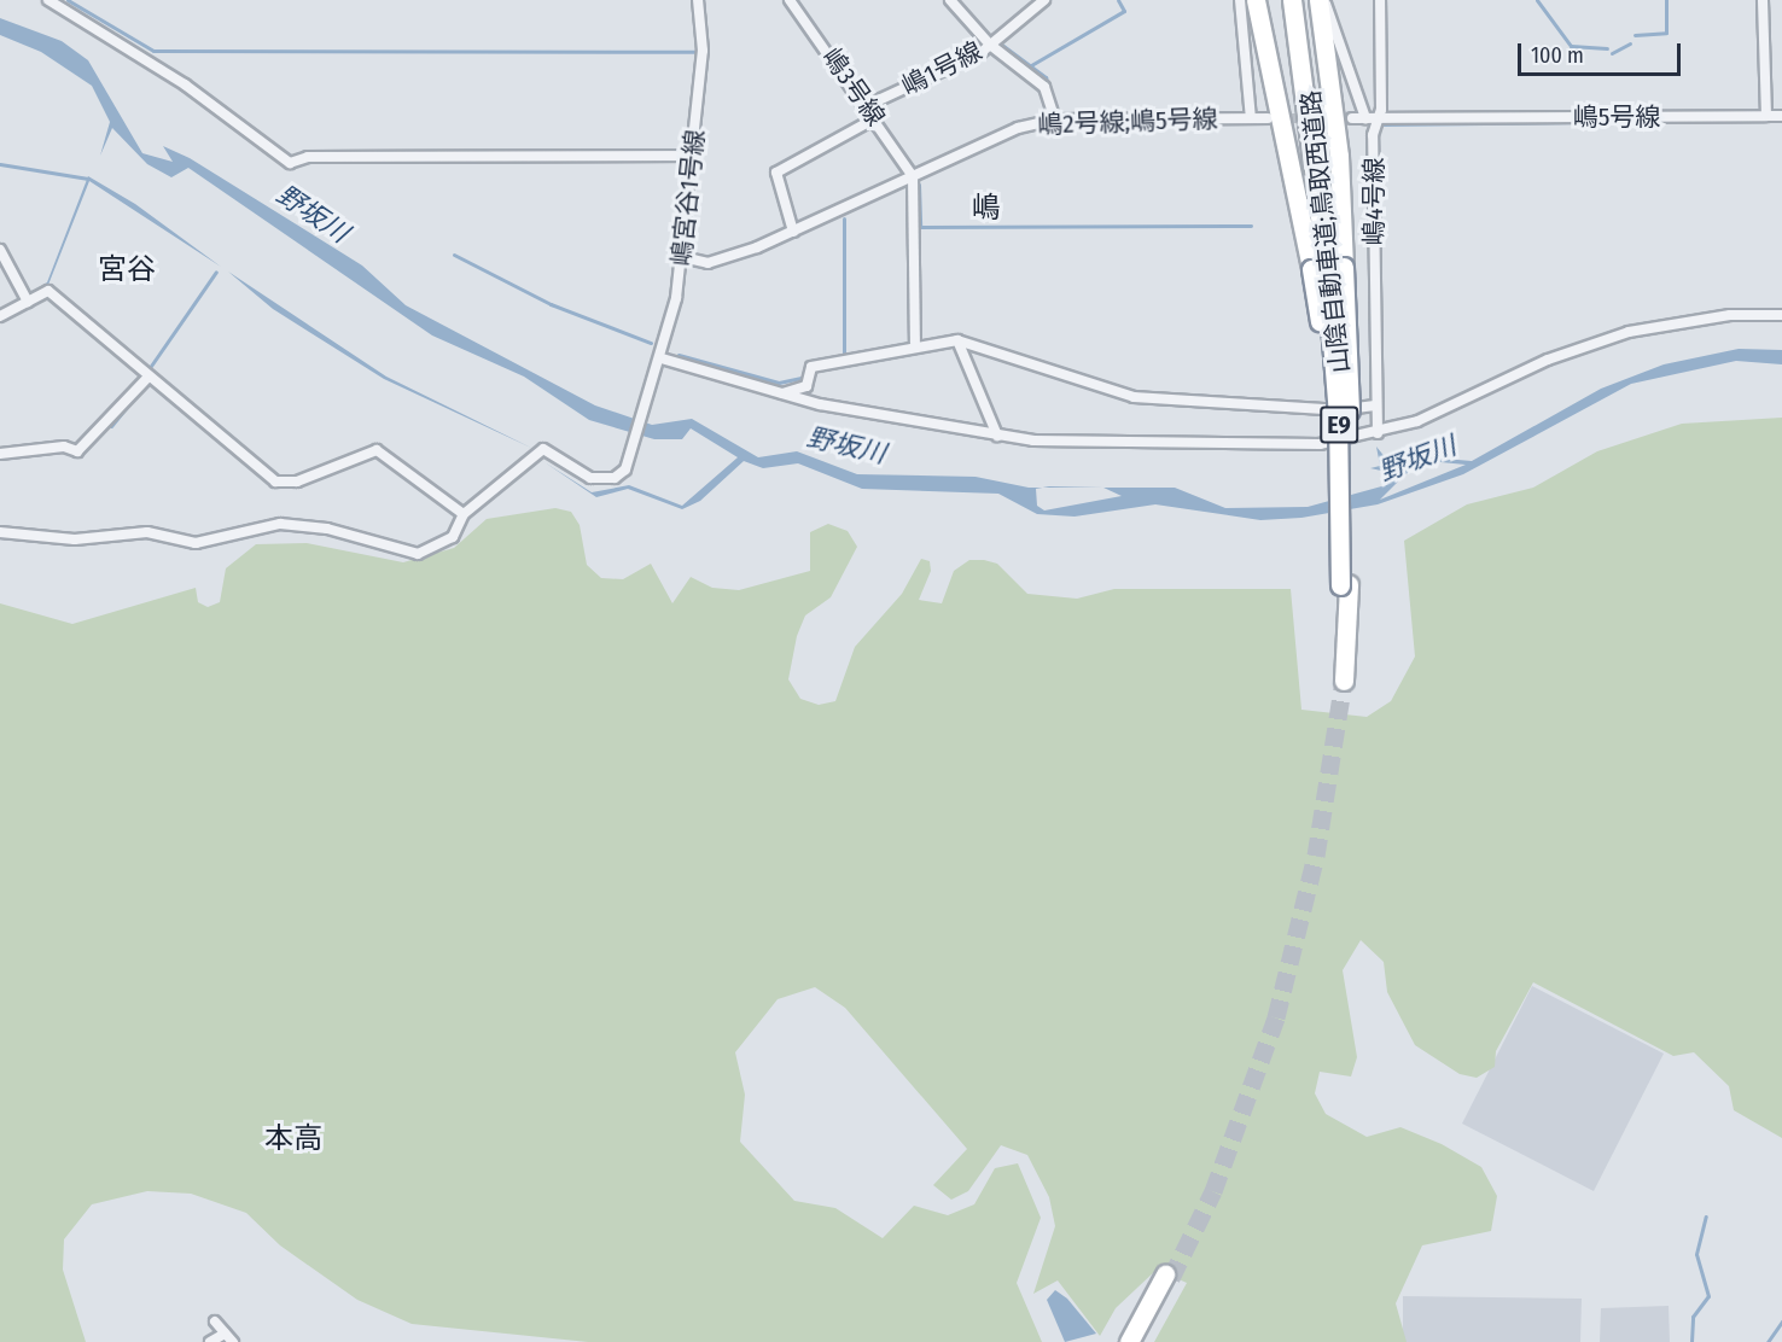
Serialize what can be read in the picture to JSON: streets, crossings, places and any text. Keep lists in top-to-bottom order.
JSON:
{
  "streets": {
    "highway": ["山陰自動車道;鳥取西道路"],
    "street": [
      "嶋1号線",
      "嶋3号線",
      "嶋5号線",
      "嶋2号線;嶋5号線",
      "嶋宮谷1号線",
      "嶋4号線"
    ]
  },
  "crossings": [
    ["嶋1号線", "嶋3号線"],
    ["嶋3号線", "嶋2号線;嶋5号線"],
    ["嶋5号線", "嶋4号線"],
    ["嶋2号線;嶋5号線", "嶋宮谷1号線"]
  ],
  "districts": ["嶋", "宮谷", "本高"],
  "water": ["野坂川"],
  "scale_bar": "100 m"
}
